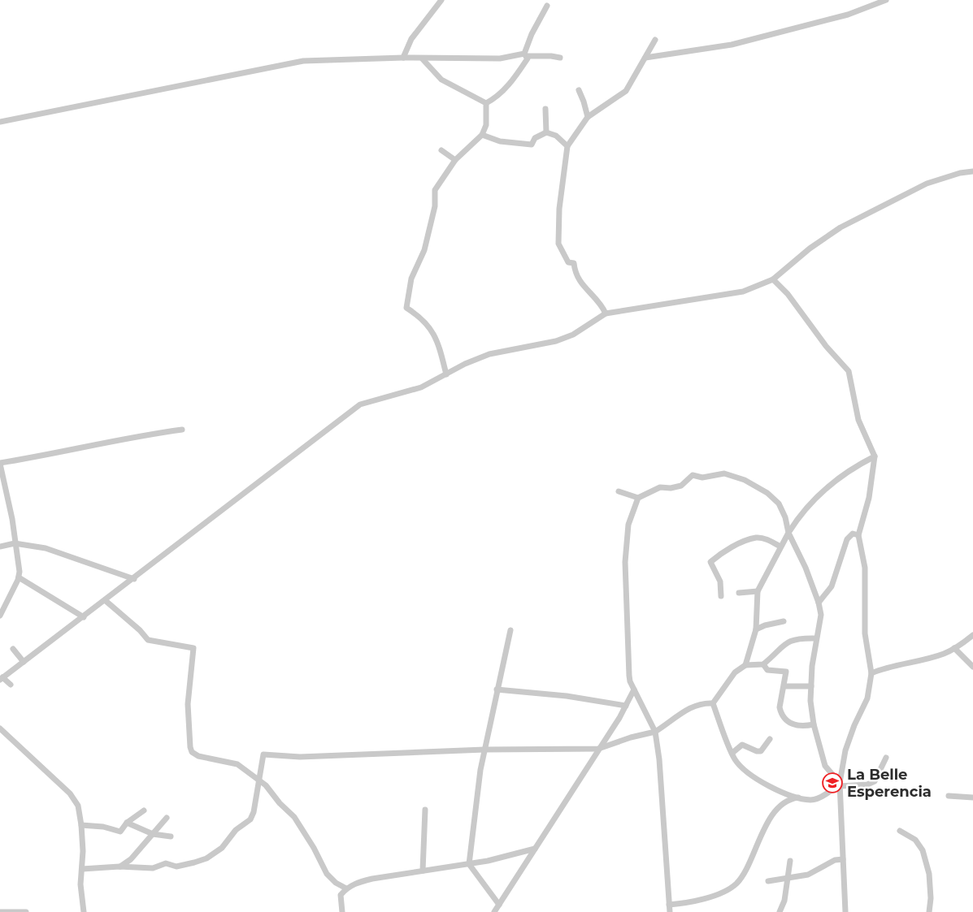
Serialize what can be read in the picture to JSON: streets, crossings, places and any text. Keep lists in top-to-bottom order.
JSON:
{
  "places": {
    "school or university": ["La Belle Esperencia"]
  }
}
